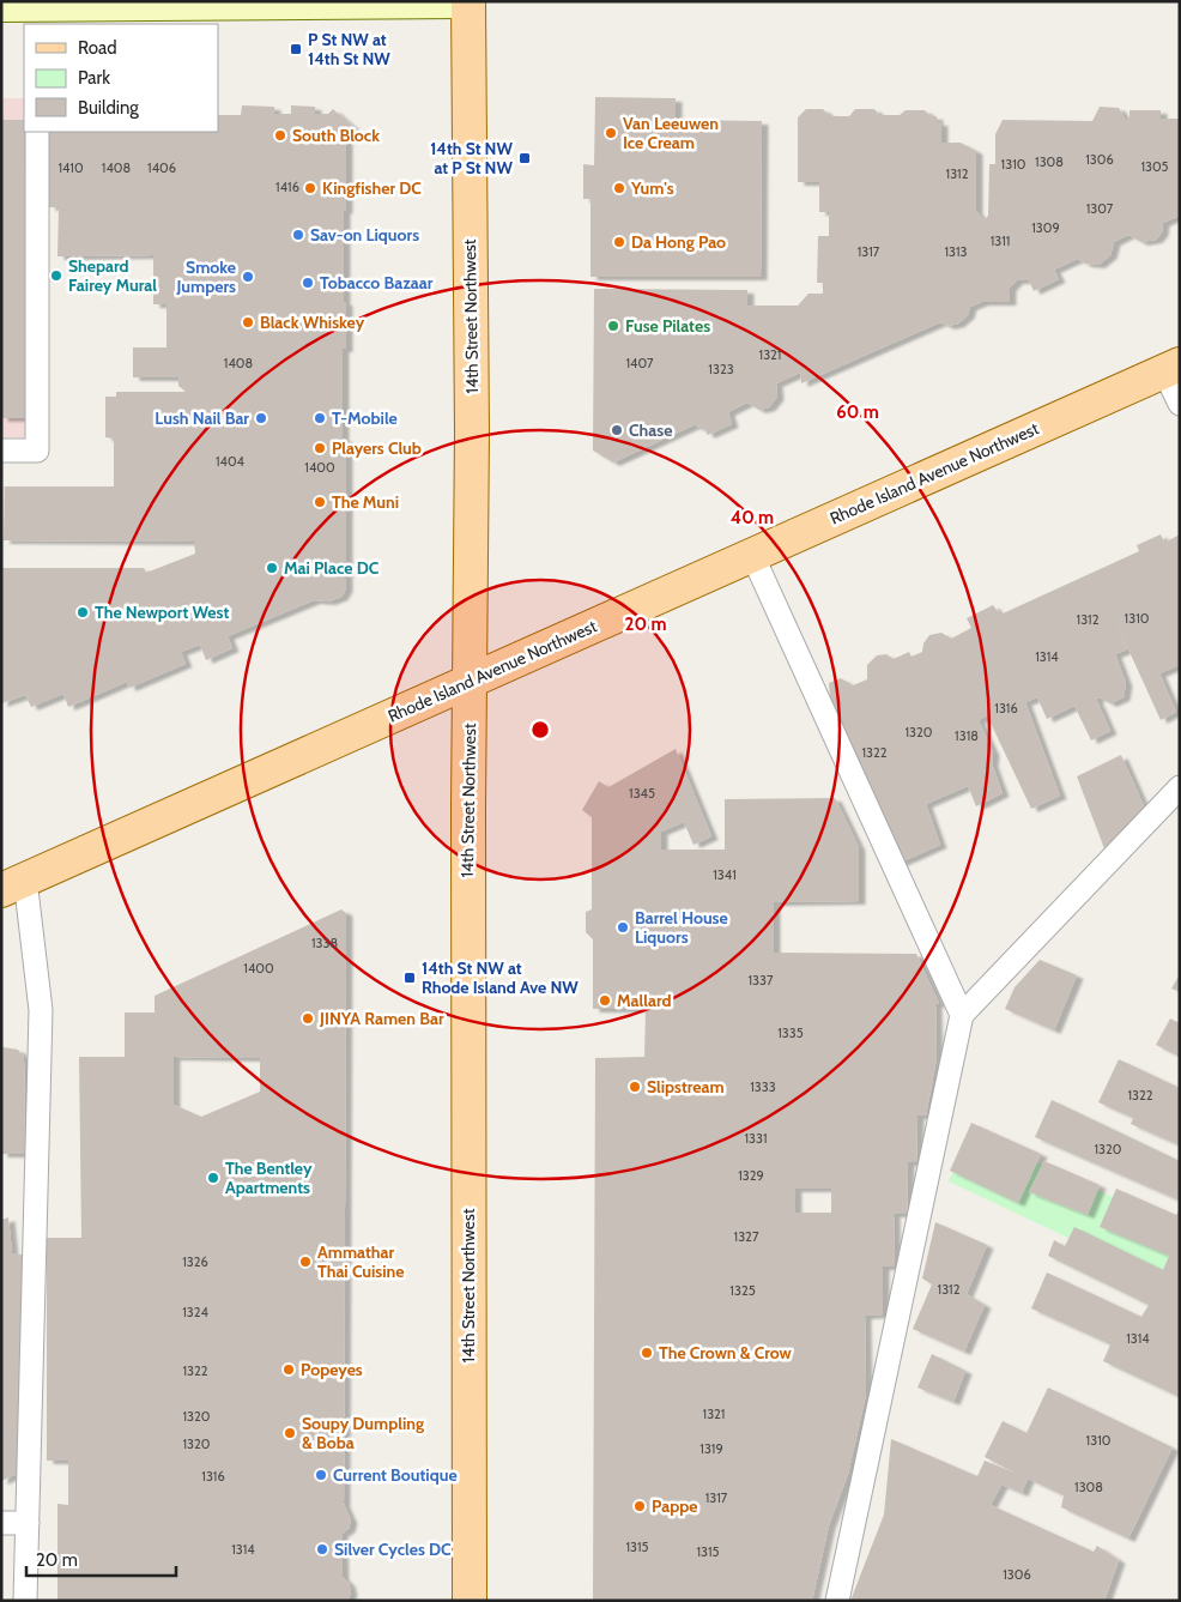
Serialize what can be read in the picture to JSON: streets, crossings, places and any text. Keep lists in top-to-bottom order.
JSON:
{
  "streets": {
    "main road": ["14th Street Northwest", "Rhode Island Avenue Northwest"]
  },
  "crossings": [
    ["14th Street Northwest", "Rhode Island Avenue Northwest"]
  ],
  "places": {
    "transit": ["P St NW at 14th St NW", "14th St NW at P St NW", "14th St NW at Rhode Island Ave NW"],
    "other": [
      "Van Leeuwen Ice Cream",
      "South Block",
      "Kingfisher DC",
      "Yum's",
      "Sav-on Liquors",
      "Da Hong Pao",
      "Shepard Fairey Mural",
      "Smoke Jumpers",
      "Tobacco Bazaar",
      "Black Whiskey",
      "Fuse Pilates",
      "Lush Nail Bar",
      "T-Mobile",
      "Chase",
      "Players Club",
      "The Muni",
      "Mai Place DC",
      "The Newport West",
      "Barrel House Liquors",
      "Mallard",
      "JINYA Ramen Bar",
      "Slipstream",
      "The Bentley Apartments",
      "Ammathar Thai Cuisine",
      "The Crown & Crow",
      "Popeyes",
      "Soupy Dumpling & Boba",
      "Current Boutique",
      "Pappe",
      "Silver Cycles DC"
    ]
  },
  "house_numbers": [
    "1306",
    "1308",
    "1310",
    "1305",
    "1410",
    "1408",
    "1406",
    "1312",
    "1416",
    "1307",
    "1309",
    "1311",
    "1317",
    "1313",
    "1321",
    "1408",
    "1407",
    "1323",
    "1404",
    "1400",
    "1310",
    "1312",
    "1314",
    "1316",
    "1320",
    "1318",
    "1322",
    "1345",
    "1341",
    "1338",
    "1400",
    "1337",
    "1335",
    "1333",
    "1322",
    "1331",
    "1320",
    "1329",
    "1327",
    "1326",
    "1312",
    "1325",
    "1324",
    "1314",
    "1322",
    "1321",
    "1320",
    "1310",
    "1320",
    "1319",
    "1316",
    "1308",
    "1317",
    "1315",
    "1314",
    "1315",
    "1306"
  ],
  "legend": ["Road", "Park", "Building"],
  "scale_bar": "20 m",
  "rings": ["60 m", "40 m", "20 m"]
}
